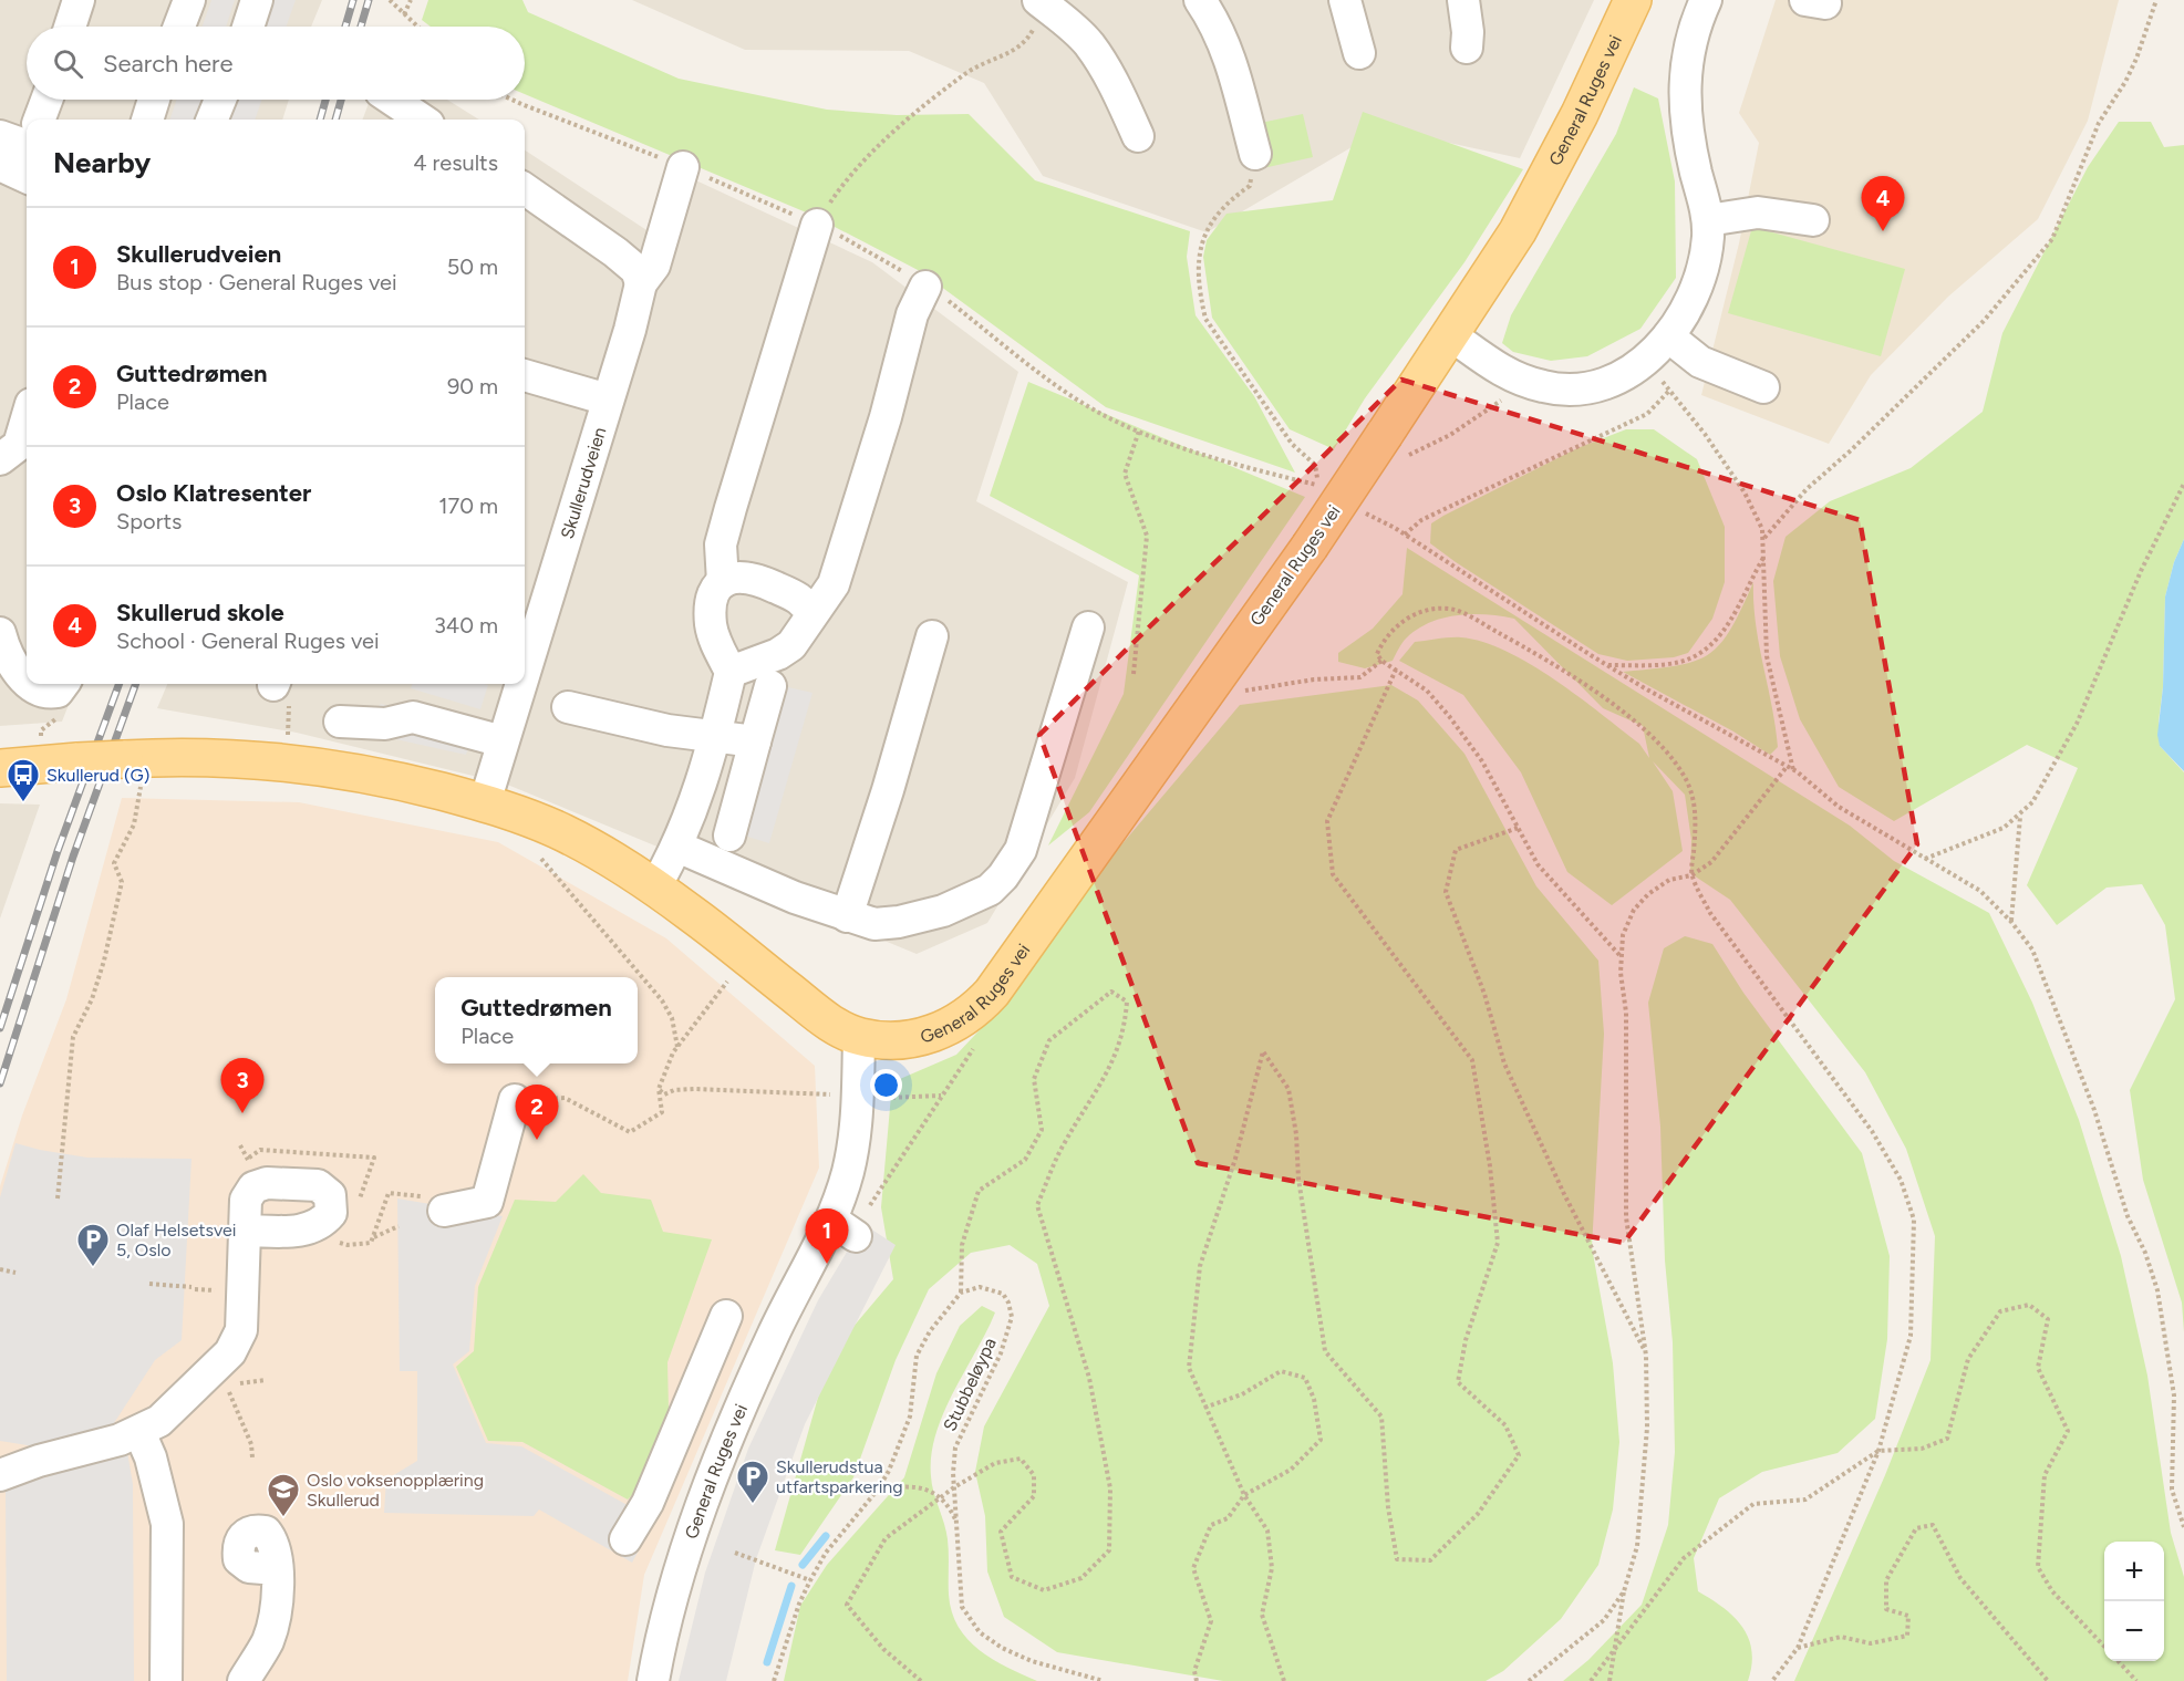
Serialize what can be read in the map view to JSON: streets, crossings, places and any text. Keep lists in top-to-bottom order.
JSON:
{
  "streets": {
    "main road": ["General Ruges vei"],
    "street": ["Skullerudveien"],
    "path": ["Stubbeløypa"]
  },
  "places": {
    "bus stop": ["Skullerud (G)"],
    "parking": ["Olaf Helsetsvei 5, Oslo", "Skullerudstua utfartsparkering"],
    "school or university": ["Oslo voksenopplæring Skullerud"]
  },
  "page": {
    "search": "Search here",
    "heading": ["Nearby", "4 results"],
    "pins": [
      "4",
      "3",
      "2",
      "1"
    ],
    "list": [
      {
        "mark": "1",
        "name": "Skullerudveien",
        "note": "Bus stop · General Ruges vei",
        "value": "50 m"
      },
      {
        "mark": "2",
        "name": "Guttedrømen",
        "note": "Place",
        "value": "90 m"
      },
      {
        "mark": "3",
        "name": "Oslo Klatresenter",
        "note": "Sports",
        "value": "170 m"
      },
      {
        "mark": "4",
        "name": "Skullerud skole",
        "note": "School · General Ruges vei",
        "value": "340 m"
      }
    ],
    "popup": ["Guttedrømen", "Place"],
    "map_buttons": ["+", "−"]
  }
}
